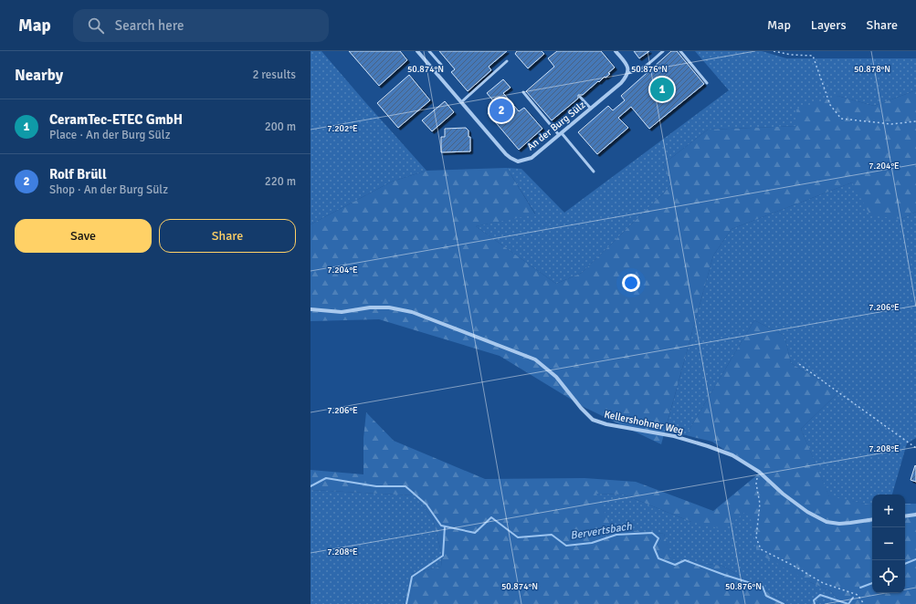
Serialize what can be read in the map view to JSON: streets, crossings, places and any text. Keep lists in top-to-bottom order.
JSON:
{
  "streets": {
    "street": ["An der Burg Sülz", "Kellershohner Weg"]
  },
  "water": ["Bervertsbach"],
  "page": {
    "header": "Map",
    "search": "Search here",
    "nav": ["Map", "Layers", "Share"],
    "heading": ["Nearby", "2 results"],
    "pins": ["1", "2"],
    "list": [
      {
        "mark": "1",
        "name": "CeramTec-ETEC GmbH",
        "note": "Place · An der Burg Sülz",
        "value": "200 m"
      },
      {
        "mark": "2",
        "name": "Rolf Brüll",
        "note": "Shop · An der Burg Sülz",
        "value": "220 m"
      }
    ],
    "buttons": ["Save", "Share"],
    "map_buttons": ["+", "−"]
  },
  "coordinates": [
    "50.874°N",
    "50.876°N",
    "50.878°N",
    "7.202°E",
    "7.204°E",
    "7.206°E",
    "7.208°E"
  ]
}
